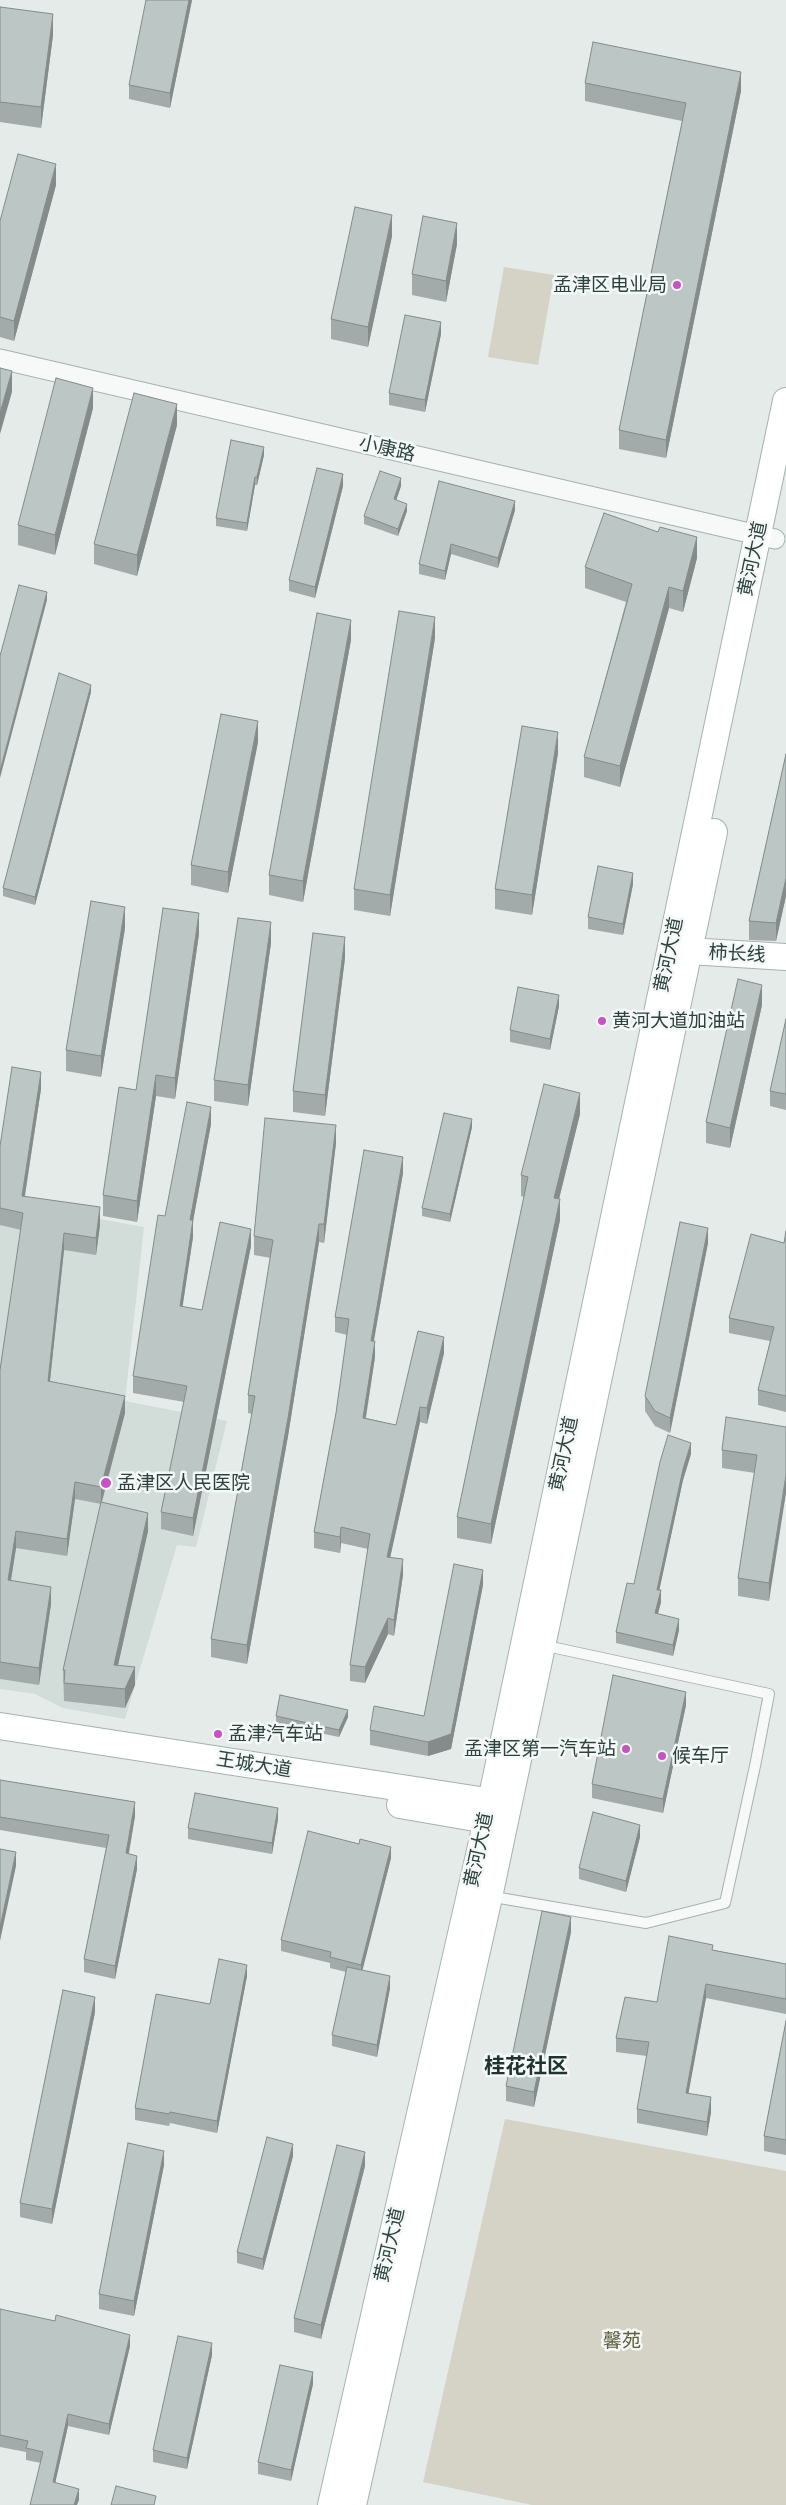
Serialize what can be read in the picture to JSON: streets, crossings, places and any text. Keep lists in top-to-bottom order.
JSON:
{
  "streets": {
    "main road": ["黄河大道", "柿长线", "王城大道"],
    "street": ["小康路"]
  },
  "crossings": [
    ["小康路", "黄河大道"],
    ["黄河大道", "柿长线"],
    ["黄河大道", "王城大道"]
  ],
  "districts": ["桂花社区"],
  "parks": ["馨苑"],
  "places": [
    "孟津区电业局",
    "黄河大道加油站",
    "孟津区人民医院",
    "孟津汽车站",
    "孟津区第一汽车站",
    "候车厅"
  ]
}
